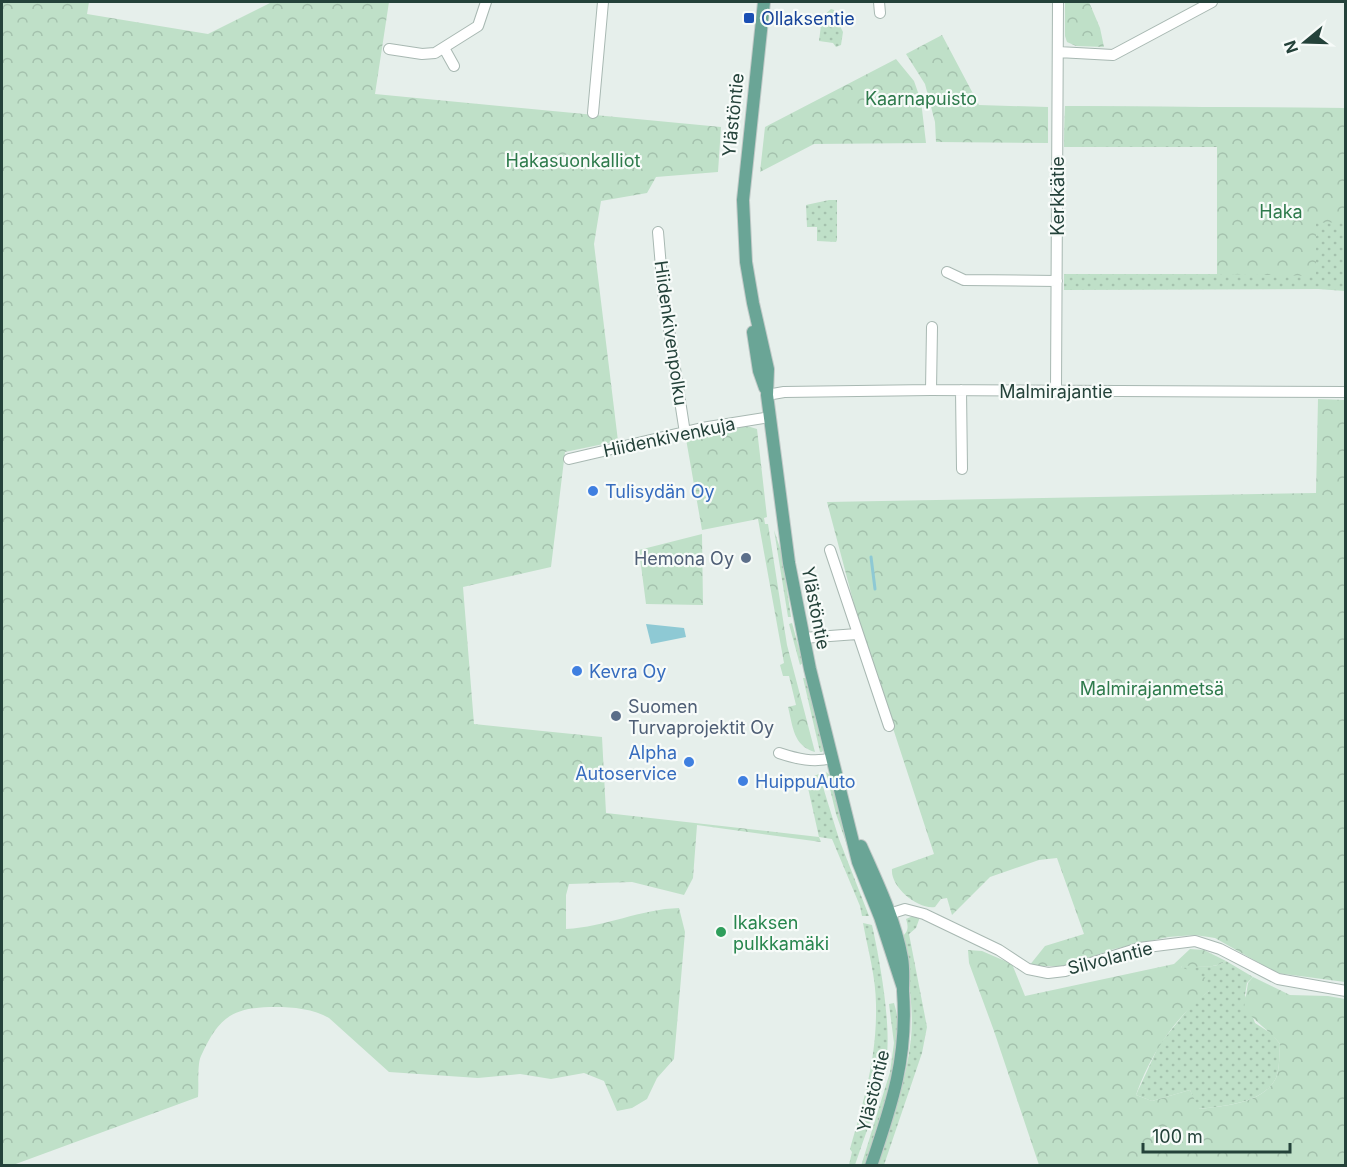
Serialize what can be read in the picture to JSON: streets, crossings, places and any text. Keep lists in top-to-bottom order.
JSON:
{
  "streets": {
    "main road": ["Ylästöntie"],
    "street": [
      "Kerkkätie",
      "Hiidenkivenpolku",
      "Malmirajantie",
      "Hiidenkivenkuja",
      "Silvolantie"
    ]
  },
  "crossings": [
    ["Ylästöntie", "Malmirajantie"],
    ["Ylästöntie", "Hiidenkivenkuja"],
    ["Ylästöntie", "Silvolantie"],
    ["Kerkkätie", "Malmirajantie"],
    ["Hiidenkivenpolku", "Hiidenkivenkuja"]
  ],
  "parks": [
    "Kaarnapuisto",
    "Hakasuonkalliot",
    "Haka",
    "Malmirajanmetsä"
  ],
  "places": {
    "transit": ["Ollaksentie"],
    "other": [
      "Tulisydän Oy",
      "Hemona Oy",
      "Kevra Oy",
      "Suomen Turvaprojektit Oy",
      "Alpha Autoservice",
      "HuippuAuto",
      "Ikaksen pulkkamäki"
    ]
  },
  "scale_bar": "100 m",
  "north": "left"
}
